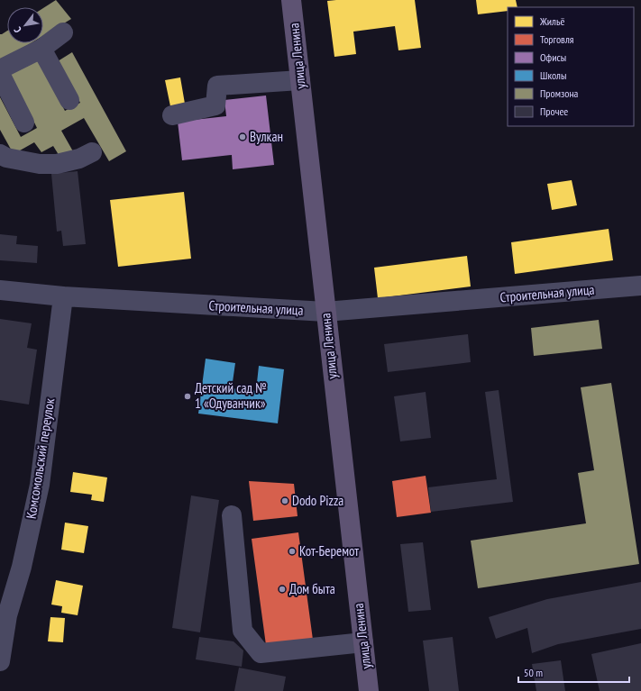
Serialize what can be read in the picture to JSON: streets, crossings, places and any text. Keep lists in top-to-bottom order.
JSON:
{
  "streets": {
    "main road": ["улица Ленина"],
    "street": ["Строительная улица", "Комсомольский переулок"]
  },
  "crossings": [
    ["улица Ленина", "Строительная улица"],
    ["Строительная улица", "Комсомольский переулок"]
  ],
  "places": [
    "Вулкан",
    "Детский сад № 1 «Одуванчик»",
    "Dodo Pizza",
    "Кот-Беремот",
    "Дом быта"
  ],
  "legend": [
    "Жильё",
    "Торговля",
    "Офисы",
    "Школы",
    "Промзона",
    "Прочее"
  ],
  "scale_bar": "50 m",
  "north": "bottom left"
}
